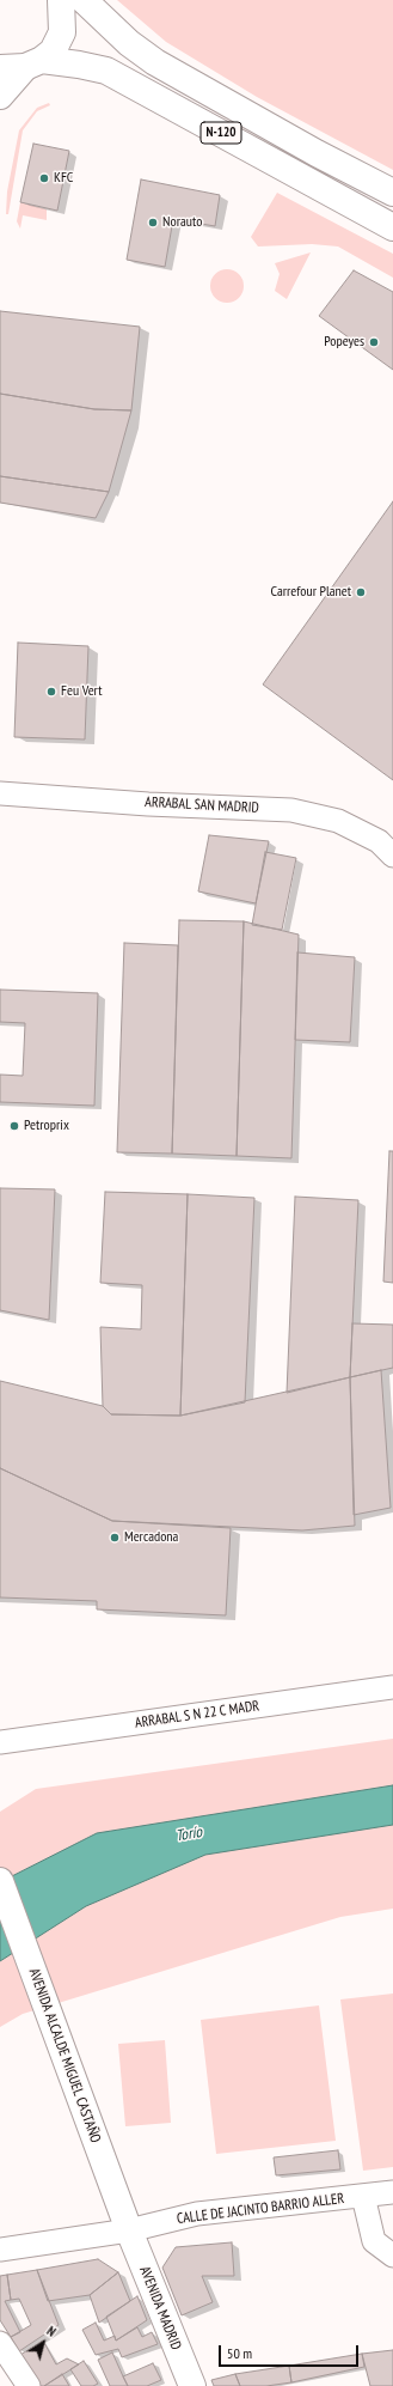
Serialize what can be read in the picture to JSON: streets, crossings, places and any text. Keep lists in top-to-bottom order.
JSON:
{
  "streets": {
    "main road": ["N-120", "AVENIDA ALCALDE MIGUEL CASTAÑO", "AVENIDA MADRID"],
    "street": ["ARRABAL SAN MADRID", "ARRABAL S N 22 C MADR", "CALLE DE JACINTO BARRIO ALLER"]
  },
  "crossings": [
    ["AVENIDA ALCALDE MIGUEL CASTAÑO", "CALLE DE JACINTO BARRIO ALLER"],
    ["AVENIDA ALCALDE MIGUEL CASTAÑO", "AVENIDA MADRID"],
    ["CALLE DE JACINTO BARRIO ALLER", "AVENIDA MADRID"]
  ],
  "water": ["Torío"],
  "places": [
    "KFC",
    "Norauto",
    "Popeyes",
    "Carrefour Planet",
    "Feu Vert",
    "Petroprix",
    "Mercadona"
  ],
  "scale_bar": "50 m",
  "north": "top right"
}
